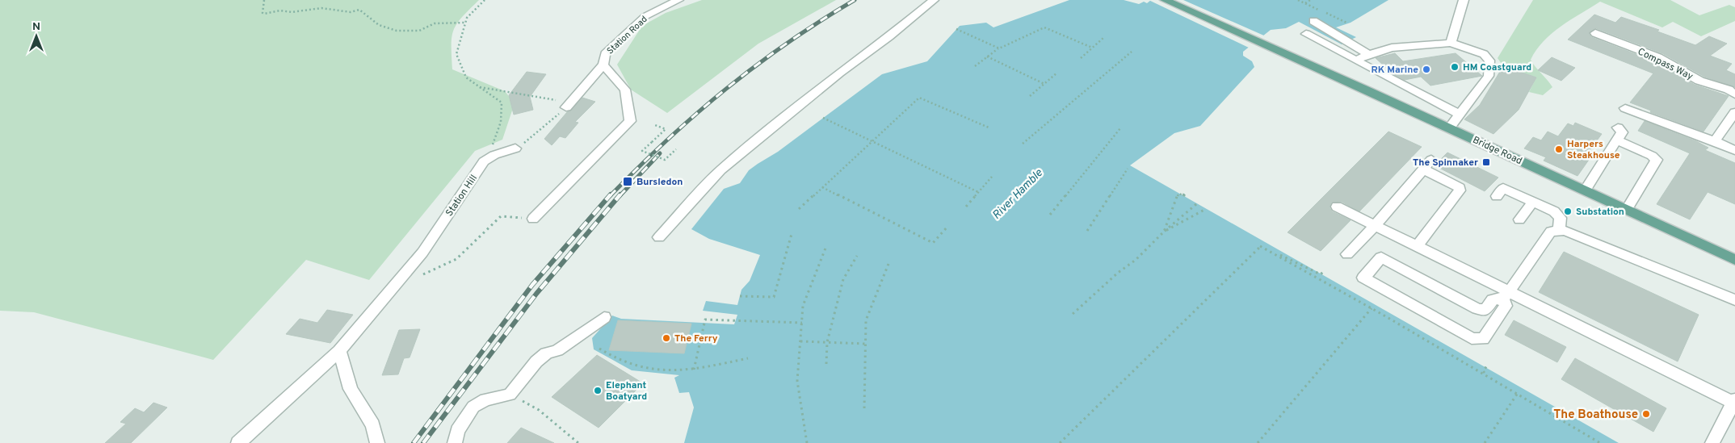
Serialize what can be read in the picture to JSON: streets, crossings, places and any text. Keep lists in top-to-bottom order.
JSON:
{
  "streets": {
    "main road": ["Bridge Road"],
    "street": ["Station Road", "Compass Way", "Station Hill"]
  },
  "water": ["River Hamble"],
  "places": {
    "other": [
      "HM Coastguard",
      "RK Marine",
      "Harpers Steakhouse",
      "Substation",
      "The Ferry",
      "Elephant Boatyard",
      "The Boathouse"
    ],
    "transit": ["The Spinnaker", "Bursledon"]
  },
  "north": "top"
}
